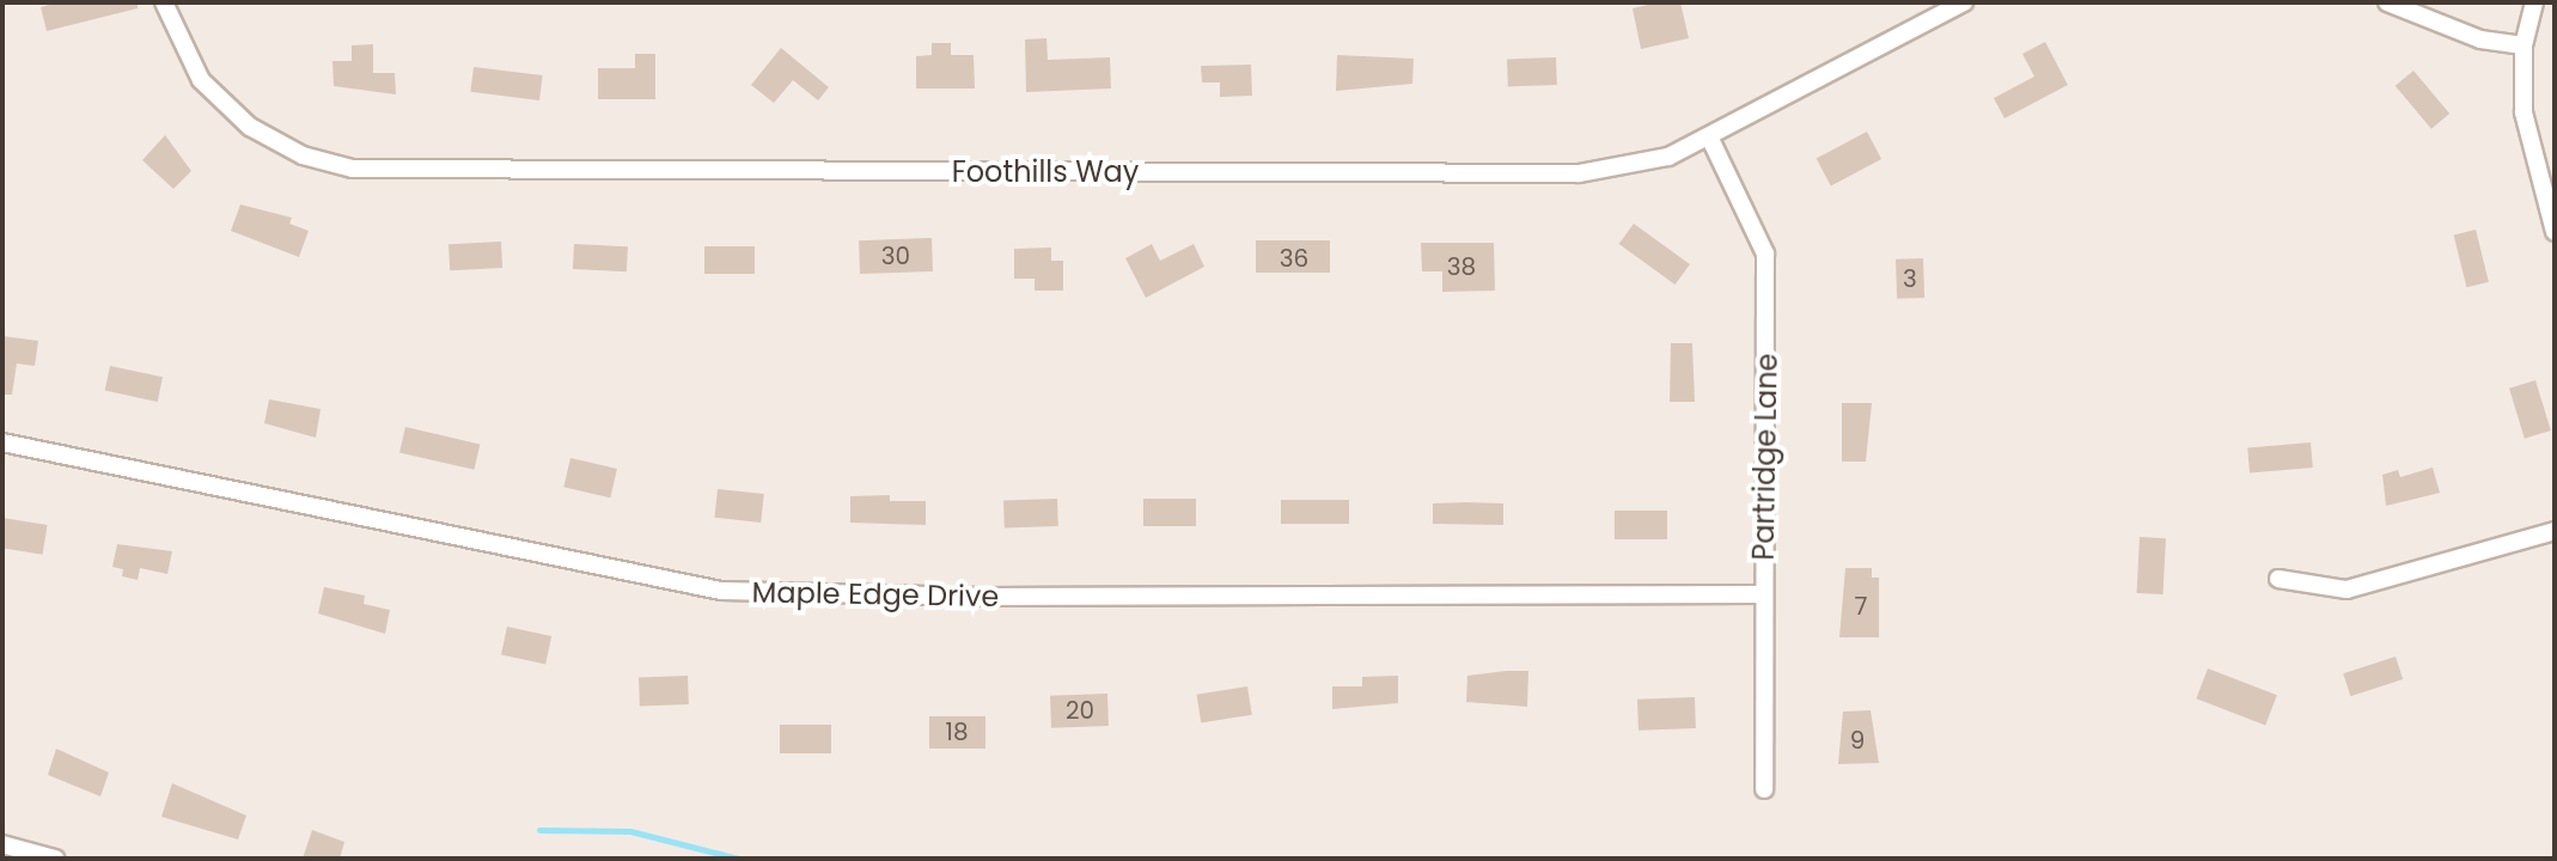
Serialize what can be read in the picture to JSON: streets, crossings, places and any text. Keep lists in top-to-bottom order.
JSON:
{
  "streets": {
    "street": ["Foothills Way", "Partridge Lane", "Maple Edge Drive"]
  },
  "crossings": [
    ["Foothills Way", "Partridge Lane"],
    ["Partridge Lane", "Maple Edge Drive"]
  ],
  "house_numbers": [
    "30",
    "36",
    "38",
    "3",
    "7",
    "20",
    "18",
    "9"
  ]
}
